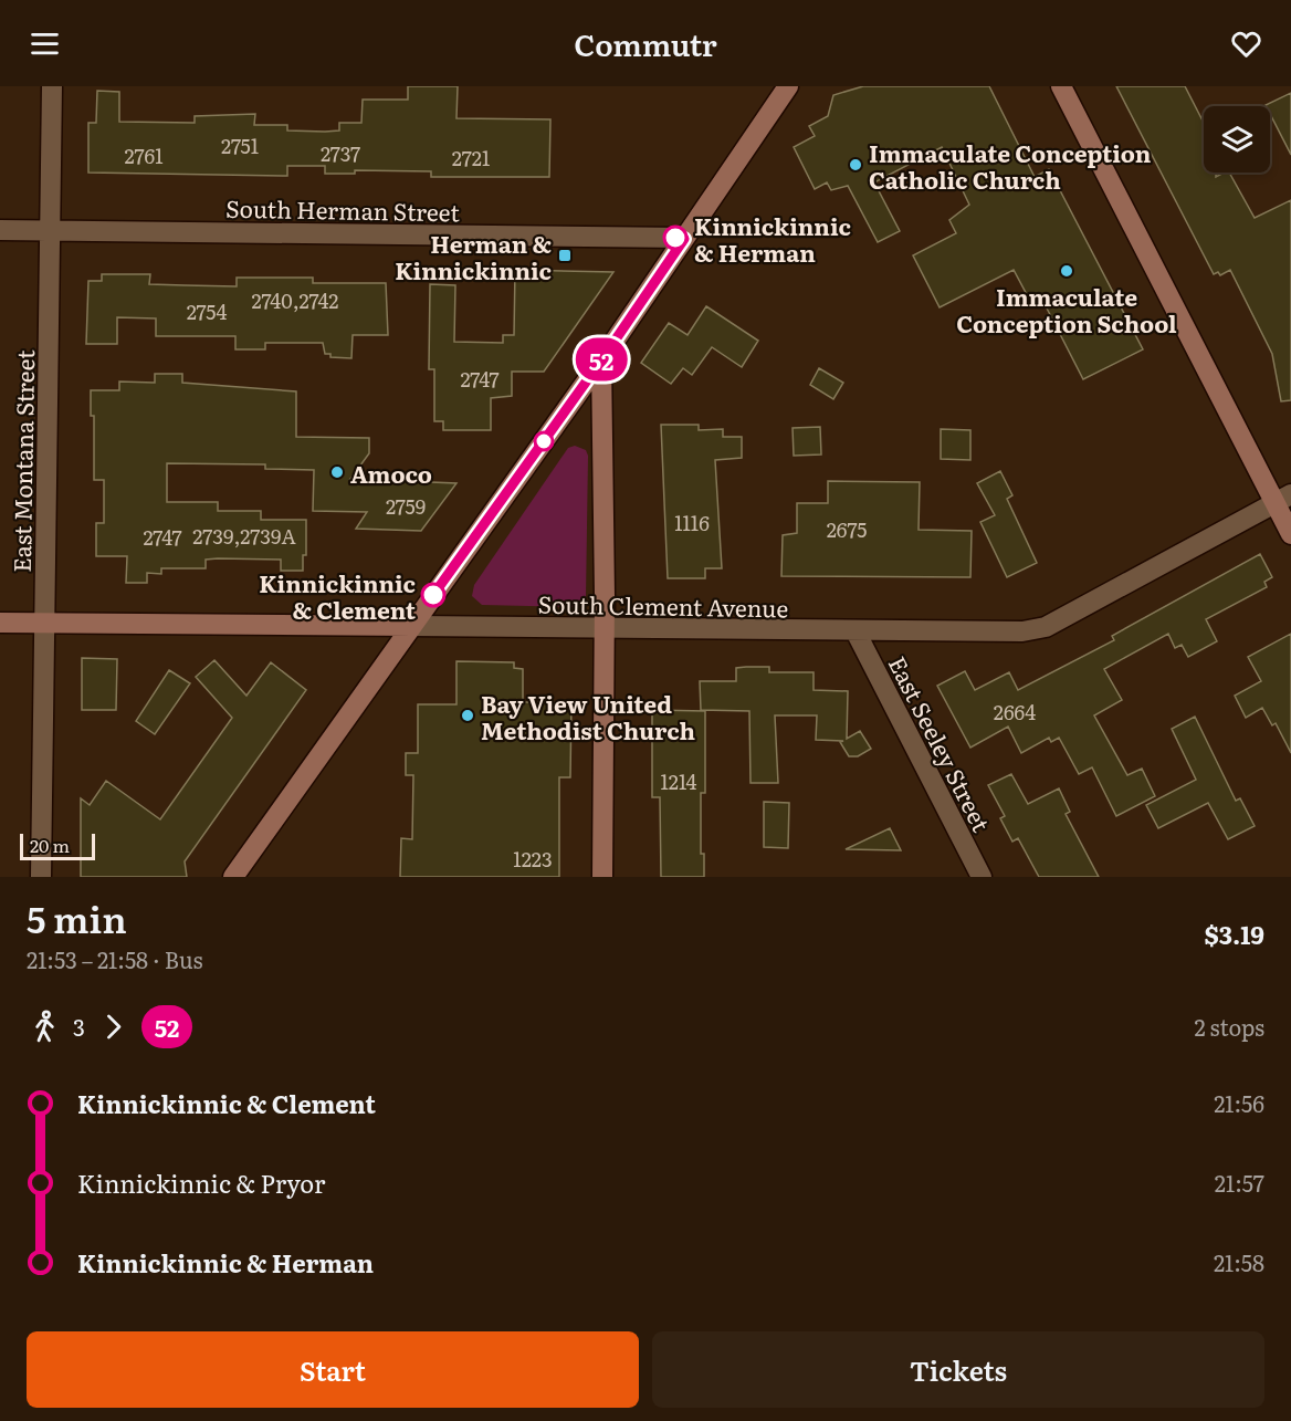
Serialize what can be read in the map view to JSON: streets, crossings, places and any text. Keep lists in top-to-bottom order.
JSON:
{
  "streets": {
    "main road": ["South Clement Avenue"],
    "street": ["South Herman Street", "East Montana Street", "East Seeley Street"]
  },
  "crossings": [
    ["South Herman Street", "East Montana Street"],
    ["East Montana Street", "South Clement Avenue"],
    ["South Clement Avenue", "East Seeley Street"]
  ],
  "places": {
    "other": [
      "Immaculate Conception Catholic Church",
      "Kinnickinnic & Herman",
      "Immaculate Conception School",
      "Amoco",
      "Kinnickinnic & Clement",
      "Bay View United Methodist Church"
    ],
    "transit": ["Herman & Kinnickinnic"]
  },
  "lines": ["bus line 52"],
  "house_numbers": [
    "2751",
    "2737",
    "2761",
    "2721",
    "2740,2742",
    "2754",
    "2747",
    "2759",
    "1116",
    "2675",
    "2739,2739A",
    "2747",
    "2664",
    "1214",
    "1223"
  ],
  "scale_bar": "20 m",
  "page": {
    "header": "Commutr",
    "on_map": "52",
    "scale": "20 m",
    "heading": ["5 min", "21:53 – 21:58 · Bus", "$3.19"],
    "legs": ["3", "52", "2 stops"],
    "list": [
      {
        "name": "Kinnickinnic & Clement",
        "value": "21:56"
      },
      {
        "name": "Kinnickinnic & Pryor",
        "value": "21:57"
      },
      {
        "name": "Kinnickinnic & Herman",
        "value": "21:58"
      }
    ],
    "buttons": ["Start", "Tickets"]
  }
}
